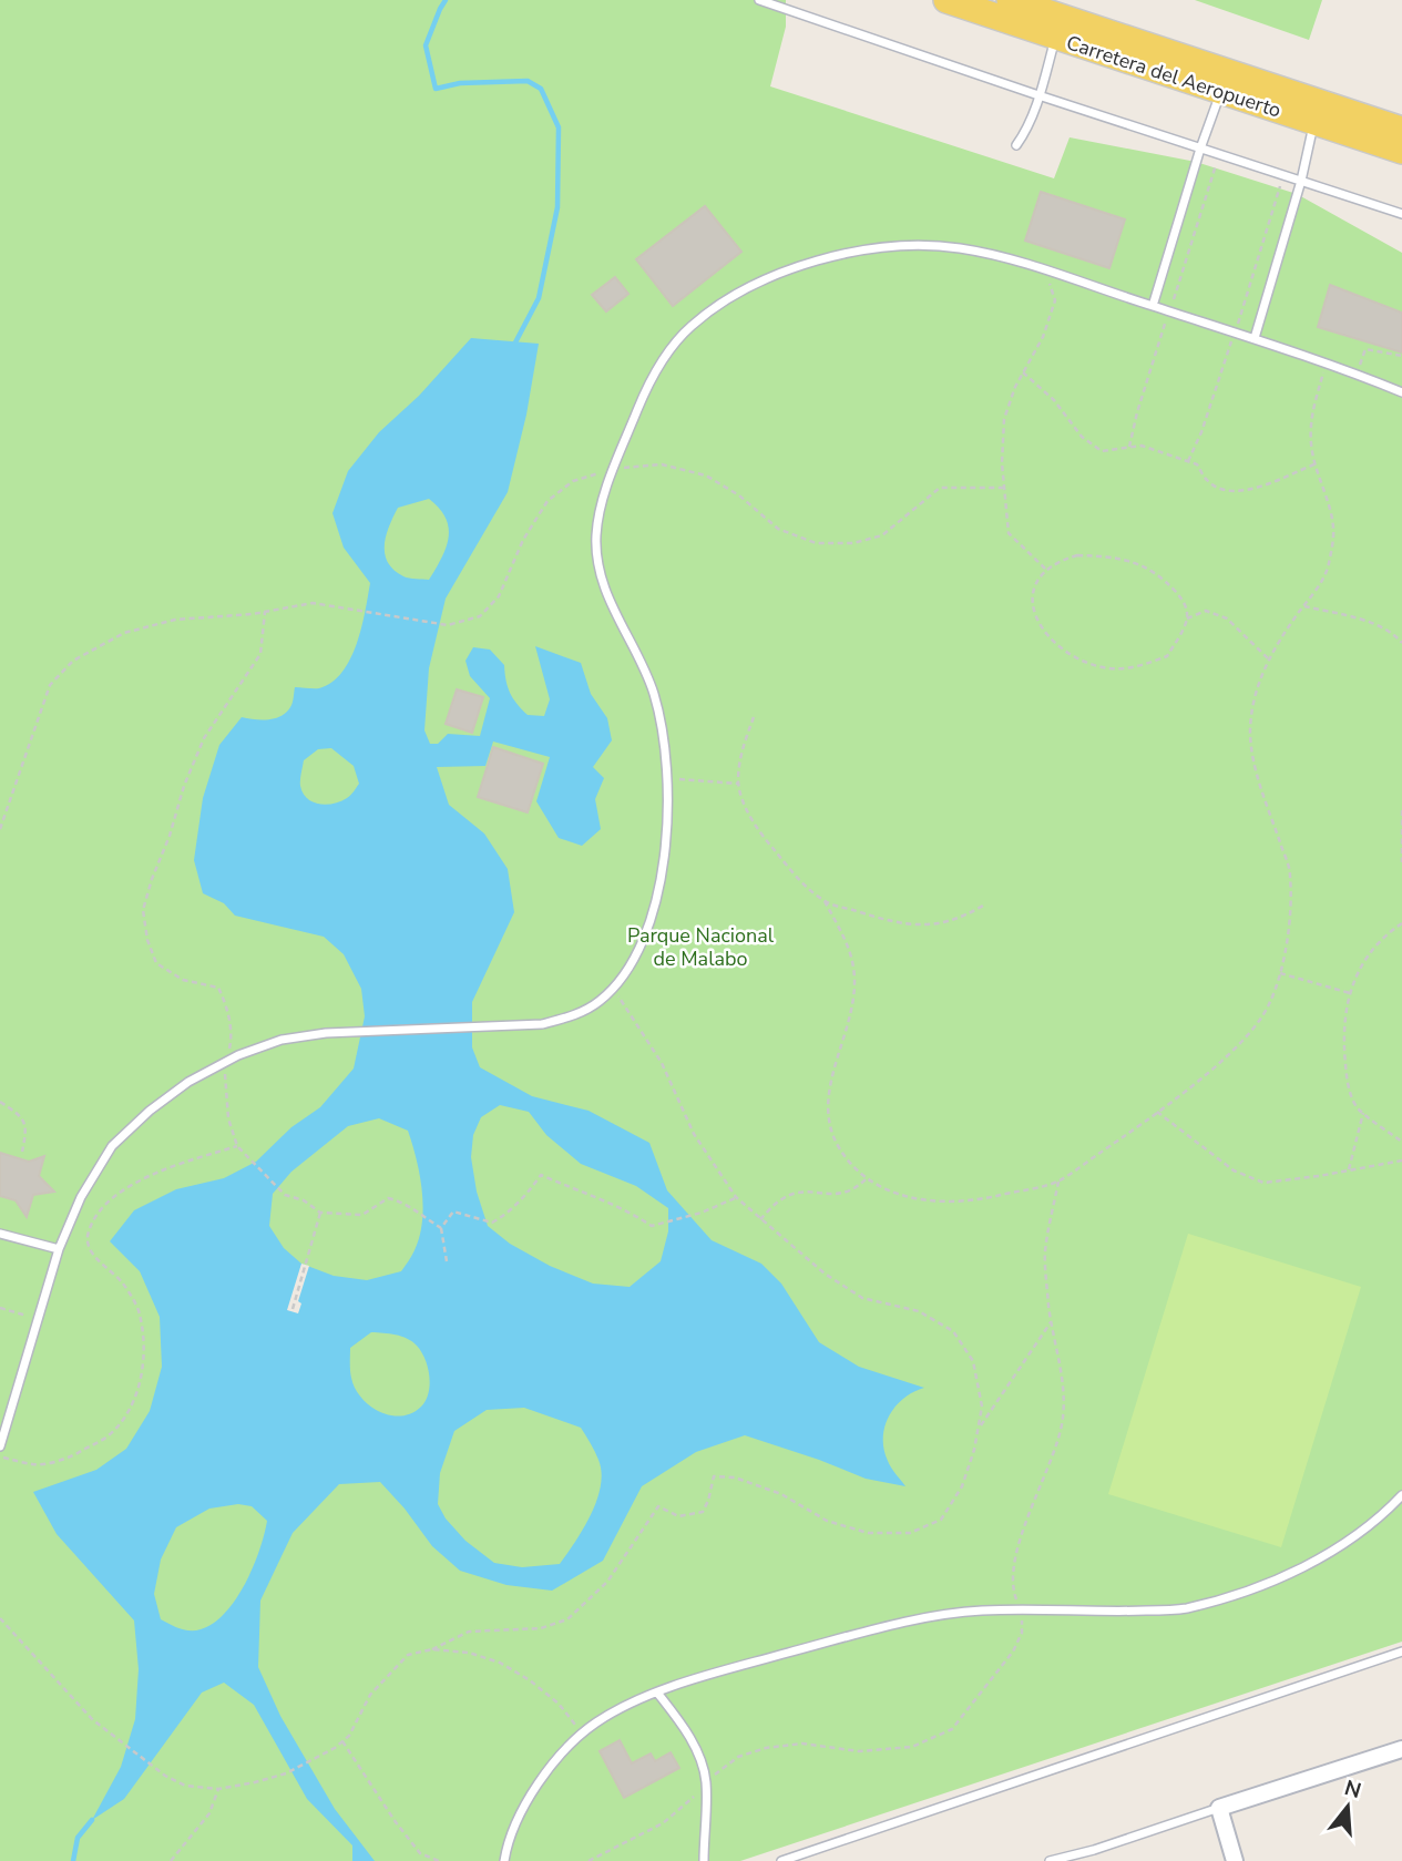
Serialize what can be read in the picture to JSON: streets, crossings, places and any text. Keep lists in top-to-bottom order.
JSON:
{
  "streets": {
    "main road": ["Carretera del Aeropuerto"]
  },
  "parks": ["Parque Nacional de Malabo"],
  "north": "top"
}
